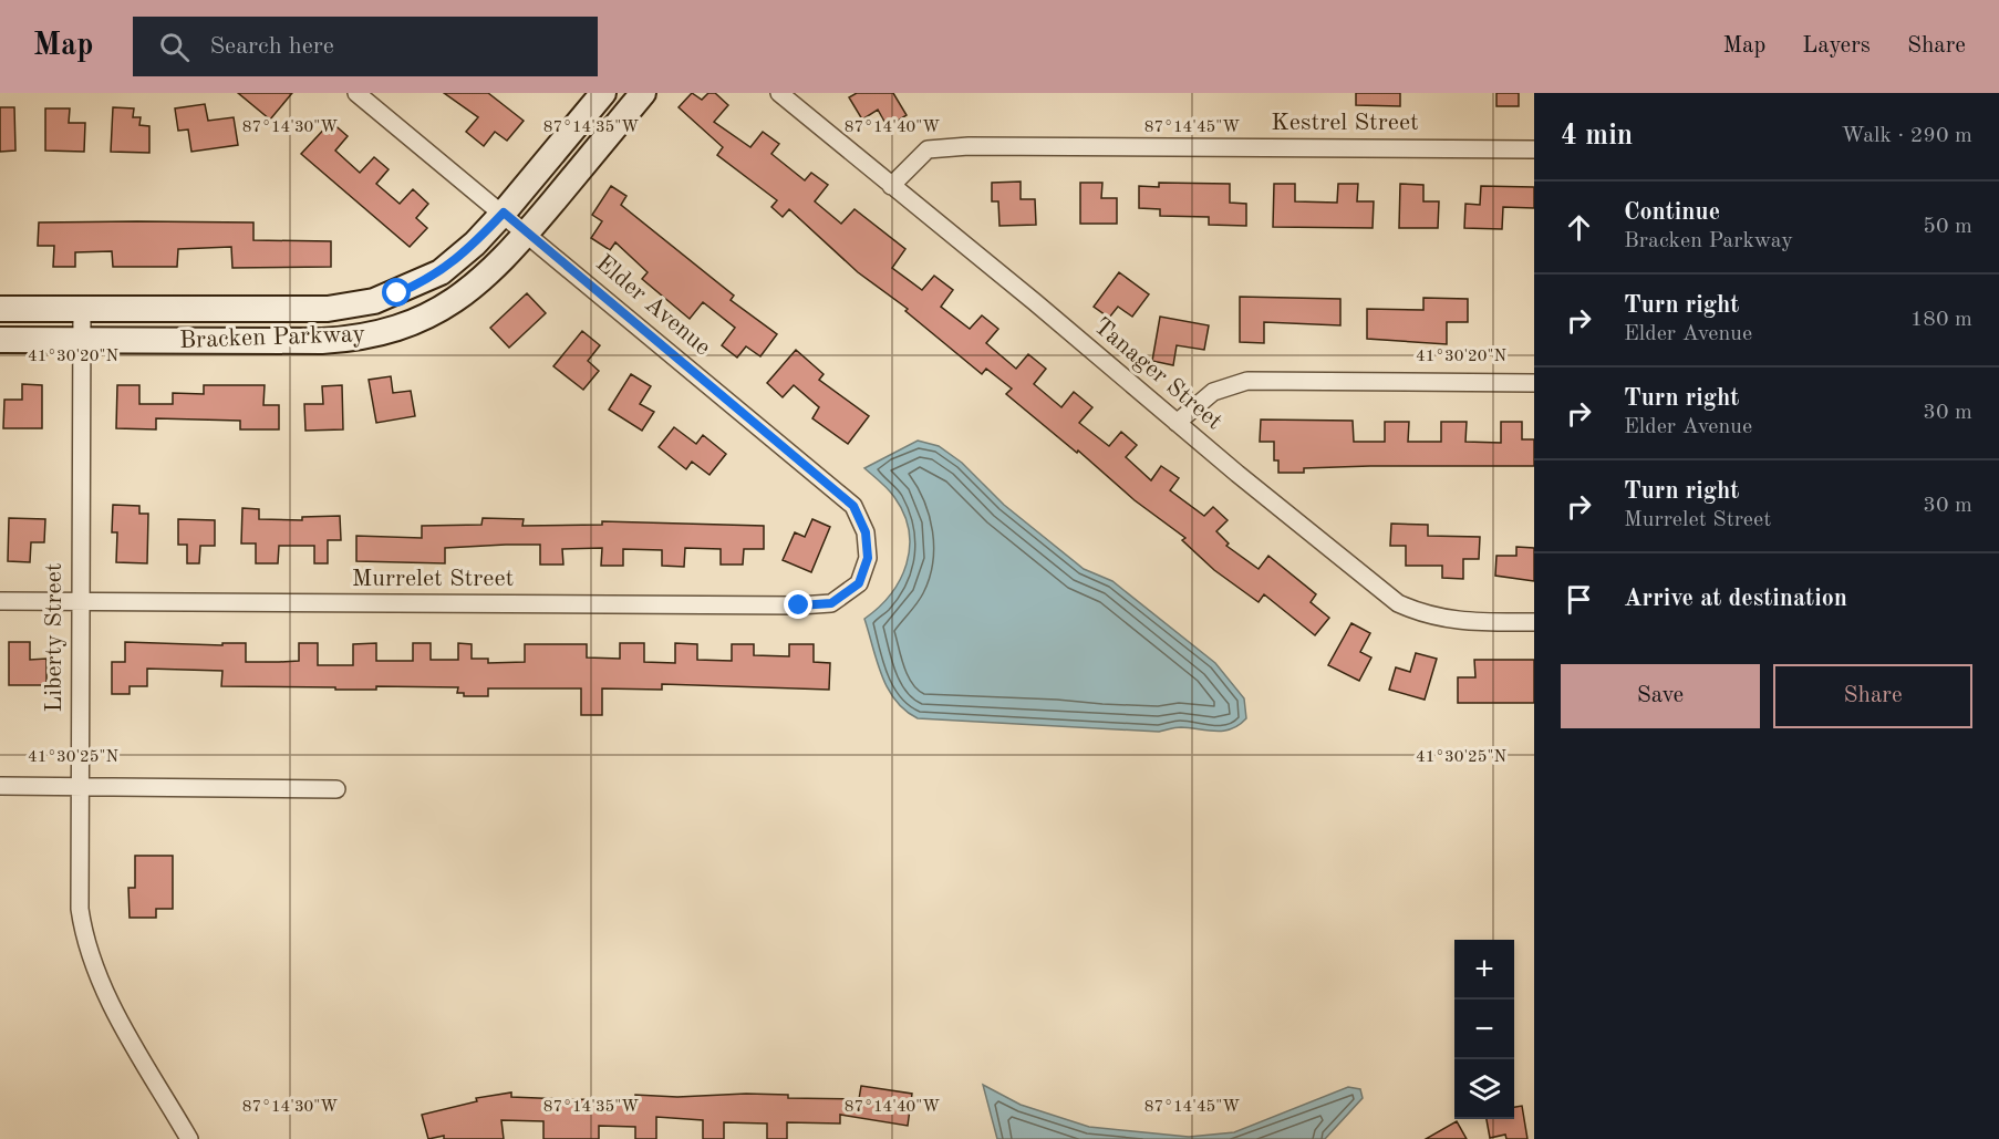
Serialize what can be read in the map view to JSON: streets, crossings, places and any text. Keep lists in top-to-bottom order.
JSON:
{
  "streets": {
    "street": [
      "Kestrel Street",
      "Elder Avenue",
      "Bracken Parkway",
      "Tanager Street",
      "Murrelet Street",
      "Liberty Street"
    ]
  },
  "crossings": [
    ["Kestrel Street", "Tanager Street"],
    ["Elder Avenue", "Bracken Parkway"],
    ["Elder Avenue", "Murrelet Street"],
    ["Bracken Parkway", "Liberty Street"],
    ["Murrelet Street", "Liberty Street"]
  ],
  "page": {
    "header": "Map",
    "search": "Search here",
    "nav": ["Map", "Layers", "Share"],
    "heading": ["4 min", "Walk · 290 m"],
    "list": [
      ["Continue", "Bracken Parkway", "50 m"],
      ["Turn right", "Elder Avenue", "180 m"],
      ["Turn right", "Elder Avenue", "30 m"],
      ["Turn right", "Murrelet Street", "30 m"],
      "Arrive at destination"
    ],
    "buttons": ["Save", "Share"],
    "map_buttons": ["+", "−"]
  },
  "coordinates": [
    "87°14'30\"W",
    "87°14'35\"W",
    "87°14'40\"W",
    "87°14'45\"W",
    "41°30'20\"N",
    "41°30'25\"N"
  ]
}
